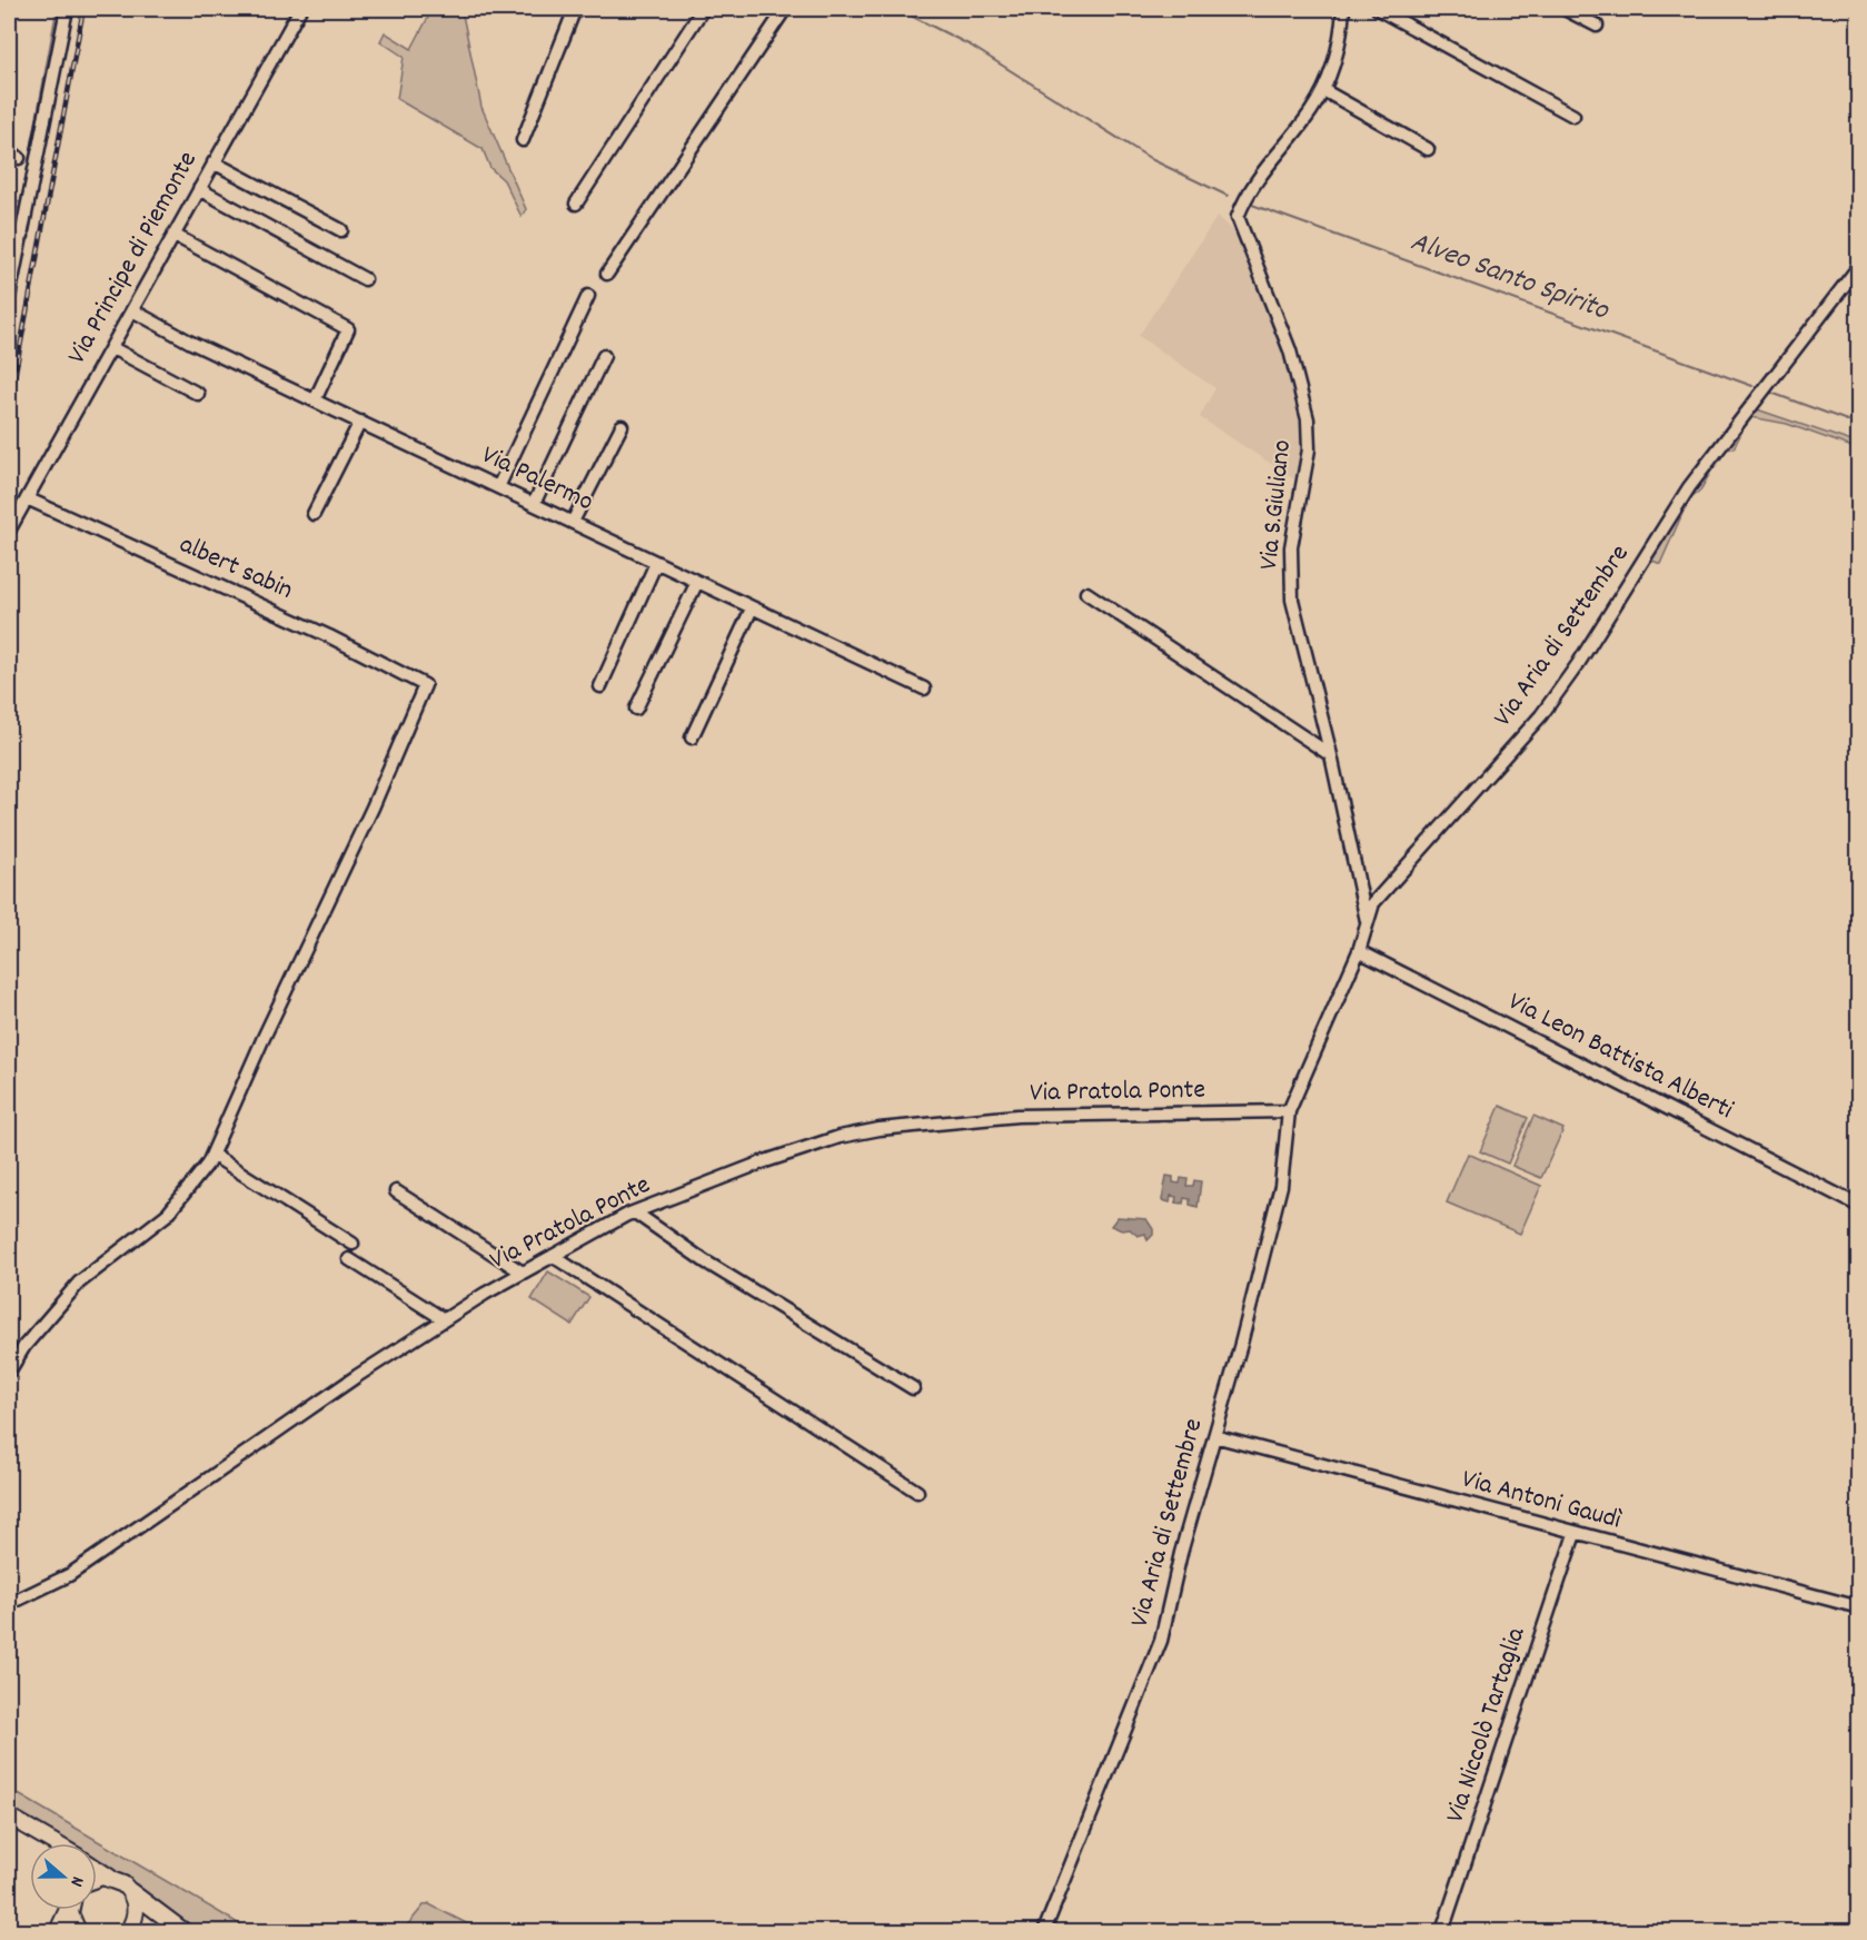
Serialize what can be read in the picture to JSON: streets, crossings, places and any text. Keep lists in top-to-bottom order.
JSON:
{
  "streets": {
    "street": [
      "Via Principe di Piemonte",
      "Via Palermo",
      "Via S.Giuliano",
      "albert sabin",
      "Via Aria di Settembre",
      "Via Leon Battista Alberti",
      "Via Pratola Ponte",
      "Via Antoni Gaudì",
      "Via Niccolò Tartaglia"
    ]
  },
  "crossings": [
    ["Via Principe di Piemonte", "Via Palermo"],
    ["Via Principe di Piemonte", "albert sabin"],
    ["Via S.Giuliano", "Via Aria di Settembre"],
    ["Via Aria di Settembre", "Via Leon Battista Alberti"],
    ["Via Aria di Settembre", "Via Pratola Ponte"],
    ["Via Aria di Settembre", "Via Antoni Gaudì"],
    ["Via Antoni Gaudì", "Via Niccolò Tartaglia"]
  ],
  "water": ["Alveo Santo Spirito"],
  "north": "right"
}
